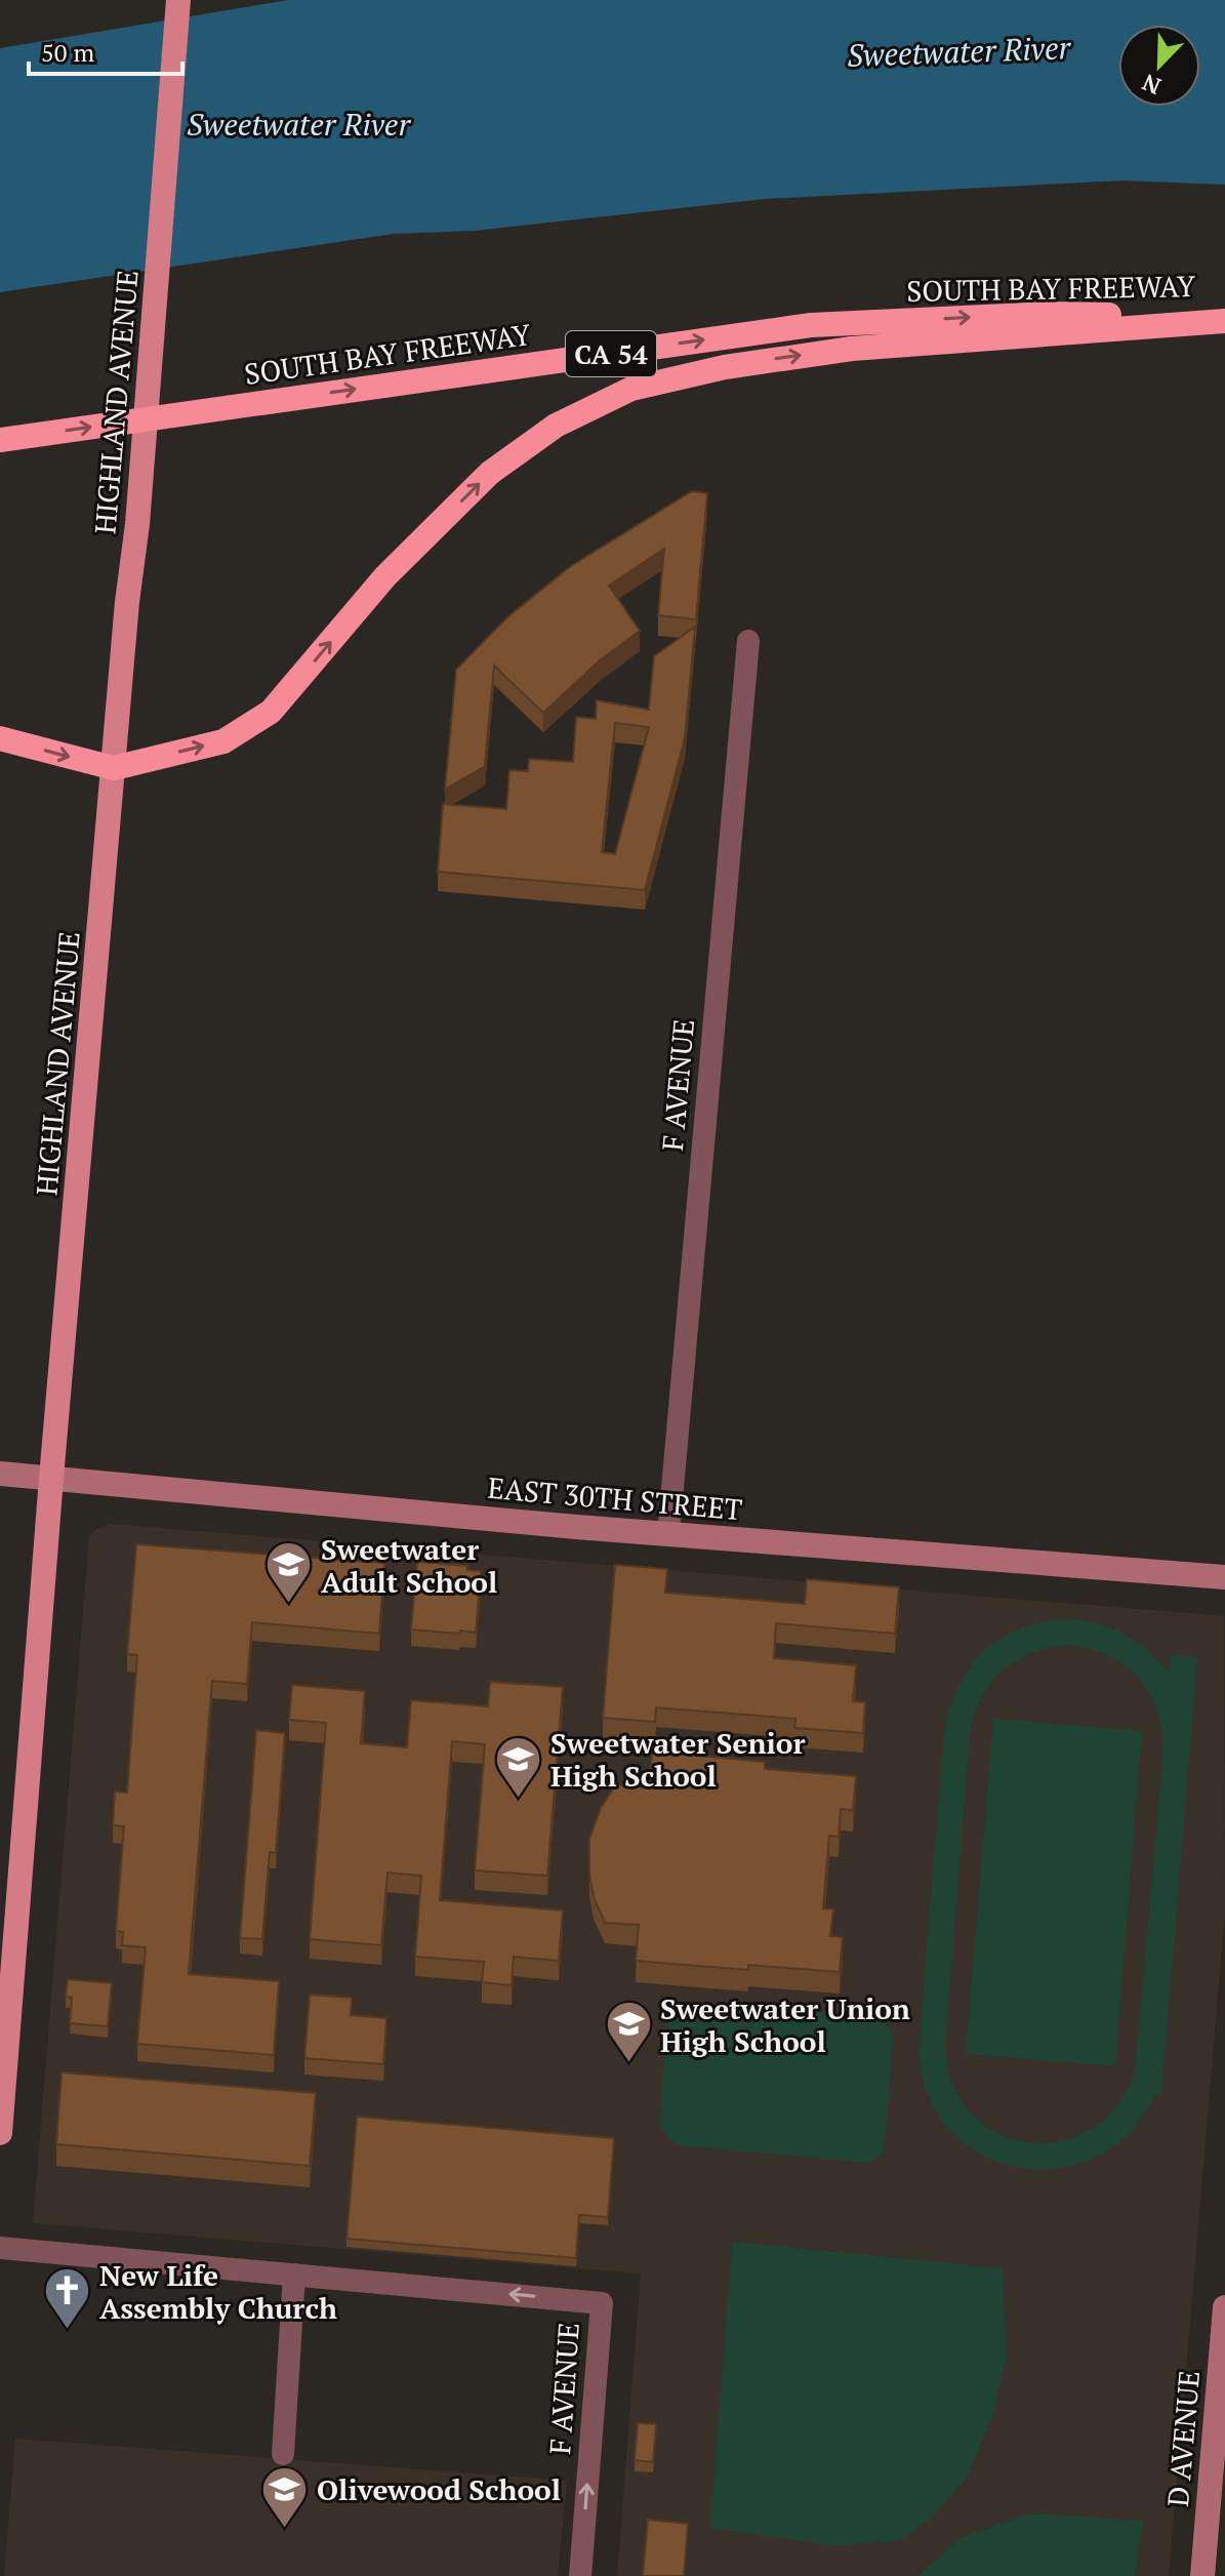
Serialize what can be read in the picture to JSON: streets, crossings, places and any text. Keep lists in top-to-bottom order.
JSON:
{
  "streets": {
    "highway": ["SOUTH BAY FREEWAY", "CA 54"],
    "main road": ["HIGHLAND AVENUE", "EAST 30TH STREET", "D AVENUE"],
    "street": ["F AVENUE"]
  },
  "crossings": [
    ["HIGHLAND AVENUE", "EAST 30TH STREET"],
    ["F AVENUE", "EAST 30TH STREET"]
  ],
  "water": ["Sweetwater River"],
  "places": {
    "school or university": [
      "Sweetwater Adult School",
      "Sweetwater Senior High School",
      "Sweetwater Union High School",
      "Olivewood School"
    ],
    "church": ["New Life Assembly Church"]
  },
  "scale_bar": "50 m",
  "north": "bottom left"
}
